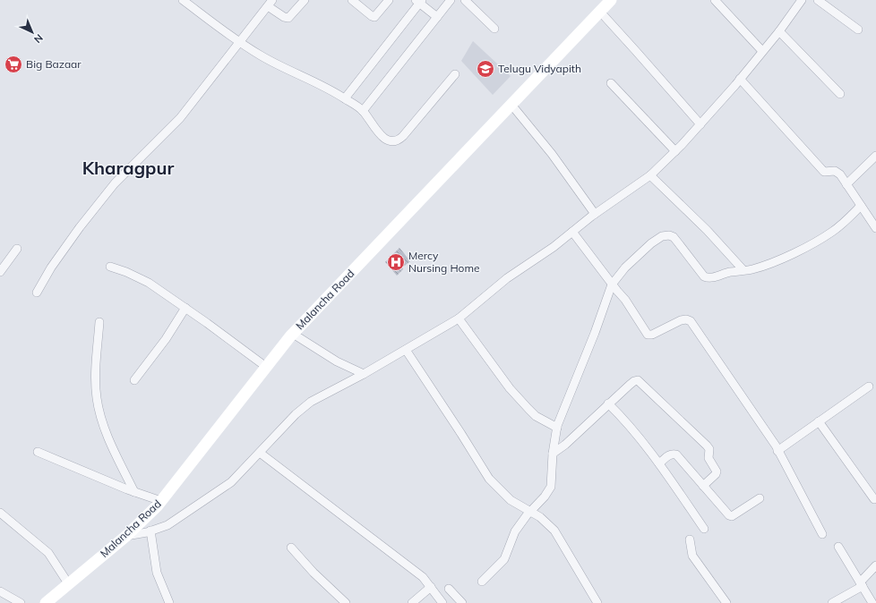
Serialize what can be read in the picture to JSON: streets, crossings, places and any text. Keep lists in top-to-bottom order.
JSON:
{
  "streets": {
    "street": ["Malancha Road"]
  },
  "districts": ["Kharagpur"],
  "places": {
    "supermarket": ["Big Bazaar"],
    "school or university": ["Telugu Vidyapith"],
    "hospital": ["Mercy Nursing Home"]
  },
  "north": "bottom right"
}
